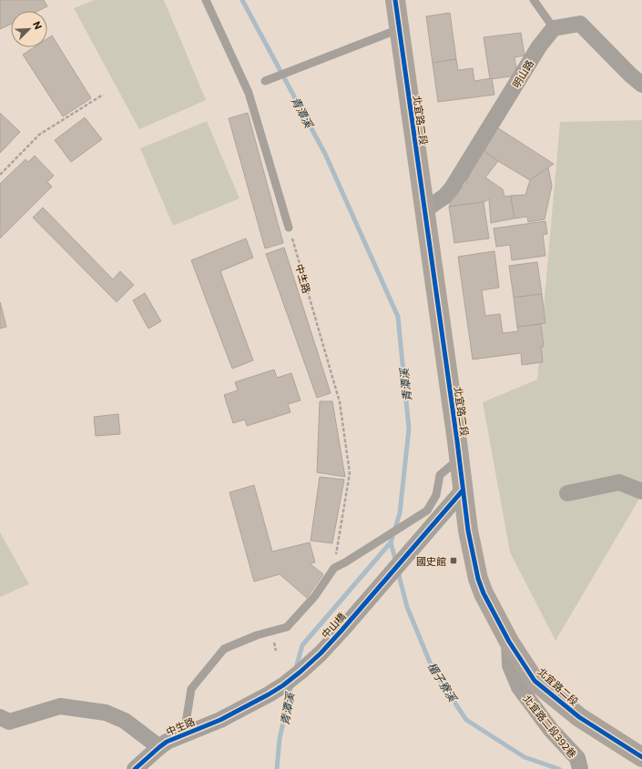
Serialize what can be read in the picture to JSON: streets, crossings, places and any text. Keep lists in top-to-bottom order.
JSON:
{
  "streets": {
    "main road": ["北宜路二段"],
    "street": [
      "明山路",
      "中生路",
      "中山橋",
      "北宜路二段392巷"
    ]
  },
  "crossings": [
    ["明山路", "北宜路二段"],
    ["北宜路二段", "中生路"],
    ["北宜路二段", "中山橋"],
    ["北宜路二段", "北宜路二段392巷"],
    ["中生路", "中山橋"]
  ],
  "water": ["青潭溪", "楣子寮溪"],
  "places": {
    "transit": ["國史館"]
  },
  "north": "top right"
}
